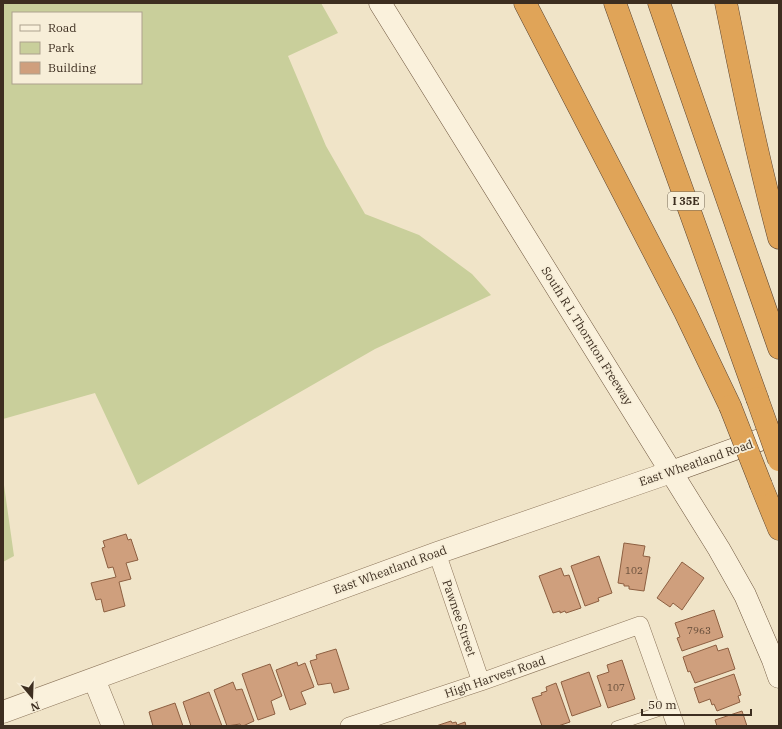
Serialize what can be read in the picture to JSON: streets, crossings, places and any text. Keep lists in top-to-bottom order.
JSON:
{
  "streets": {
    "highway": ["I 35E"],
    "main road": ["South R L Thornton Freeway", "East Wheatland Road"],
    "street": ["Pawnee Street", "High Harvest Road"]
  },
  "crossings": [
    ["South R L Thornton Freeway", "East Wheatland Road"],
    ["East Wheatland Road", "Pawnee Street"],
    ["Pawnee Street", "High Harvest Road"]
  ],
  "house_numbers": ["102", "7963", "107"],
  "legend": ["Road", "Park", "Building"],
  "scale_bar": "50 m",
  "north": "bottom"
}
